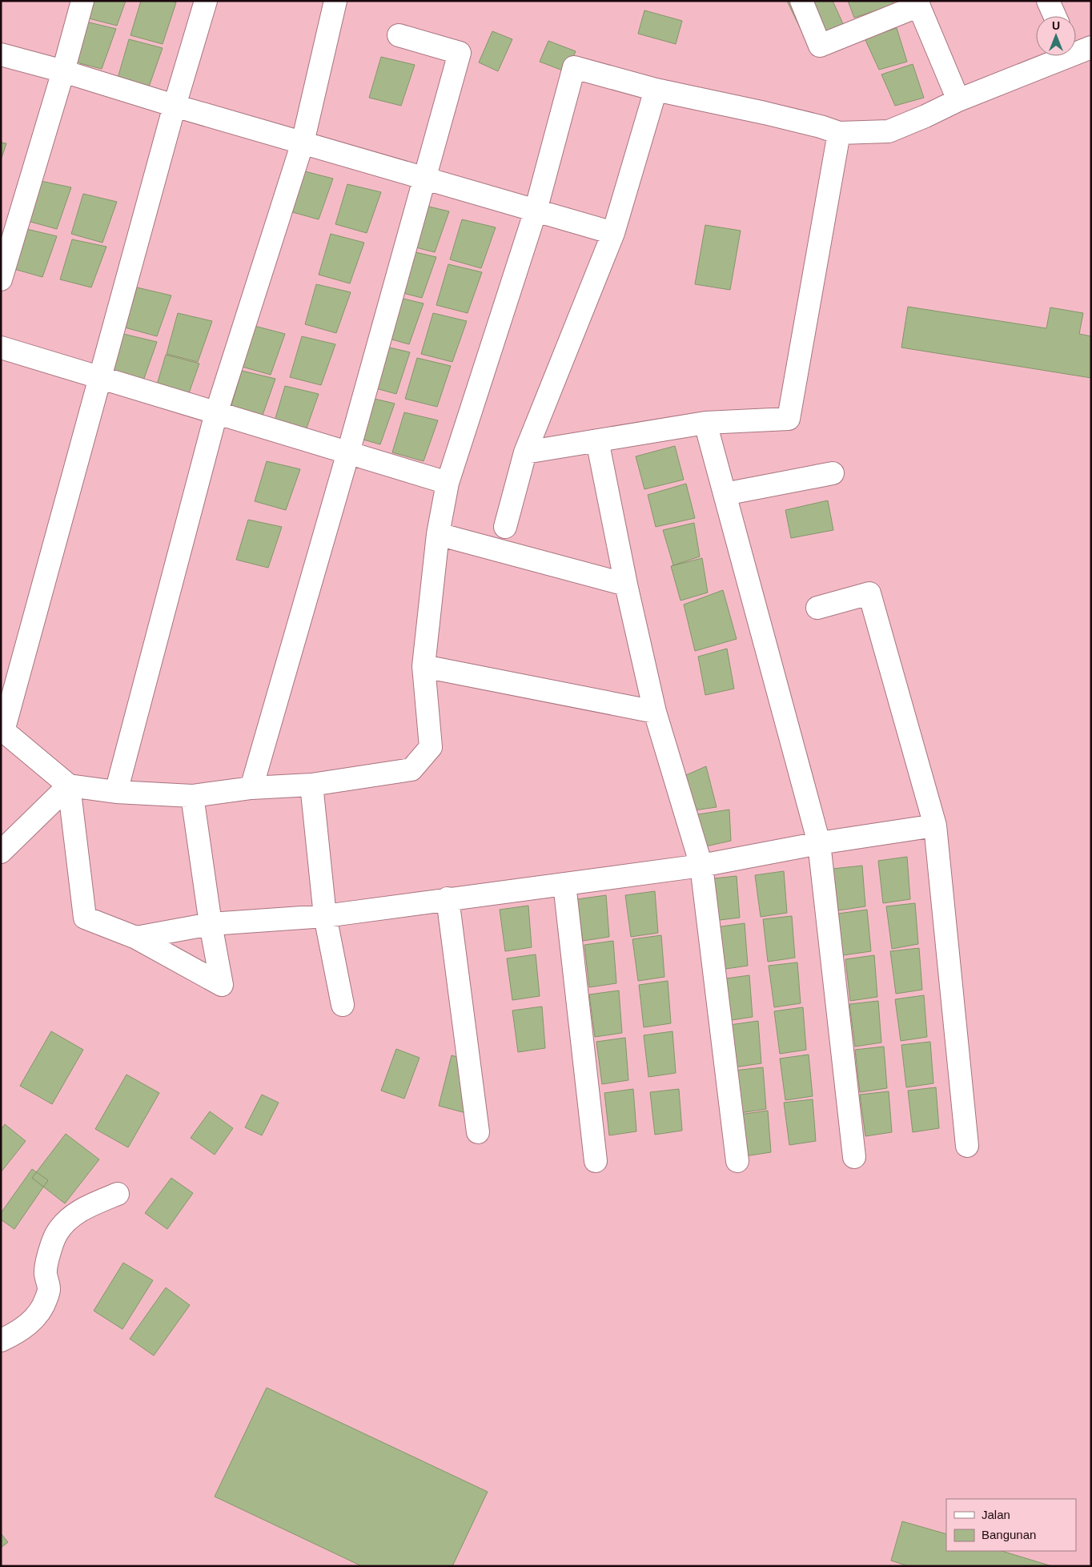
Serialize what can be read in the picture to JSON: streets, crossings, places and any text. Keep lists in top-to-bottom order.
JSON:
{
  "legend": ["Jalan", "Bangunan"],
  "north": "top"
}
